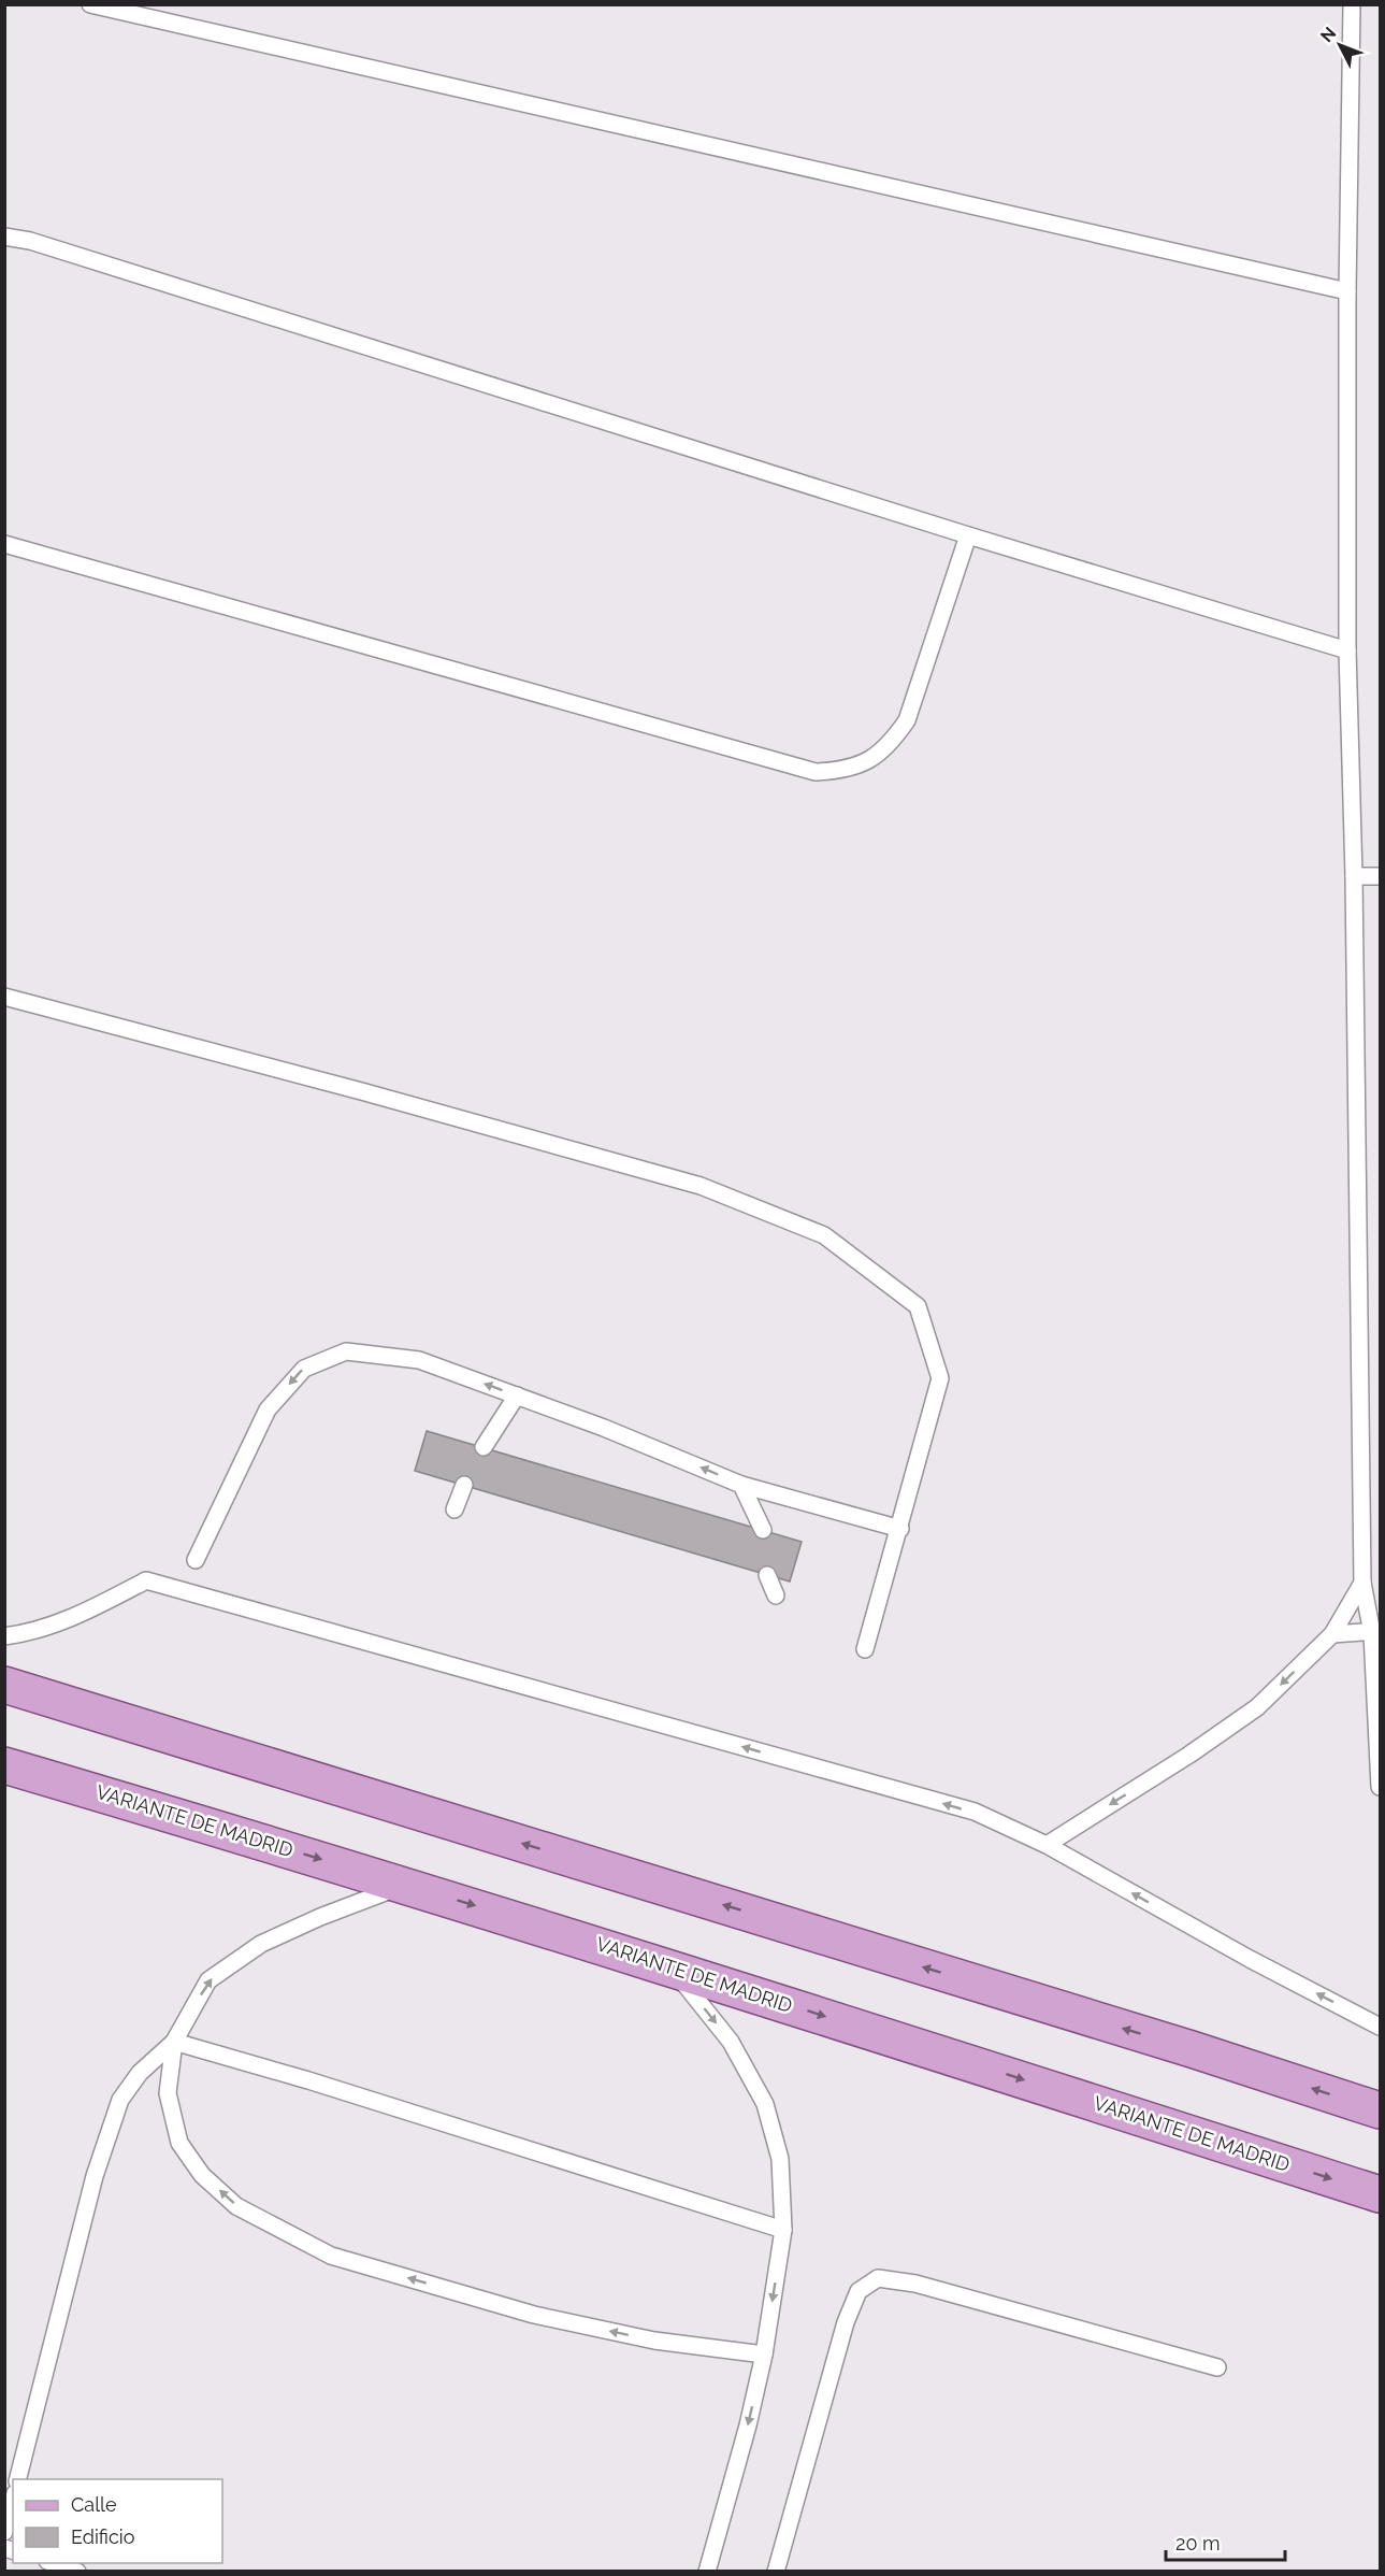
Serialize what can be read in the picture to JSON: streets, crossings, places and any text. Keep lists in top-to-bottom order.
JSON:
{
  "streets": {
    "main road": ["VARIANTE DE MADRID"]
  },
  "legend": ["Calle", "Edificio"],
  "scale_bar": "20 m",
  "north": "top left"
}
